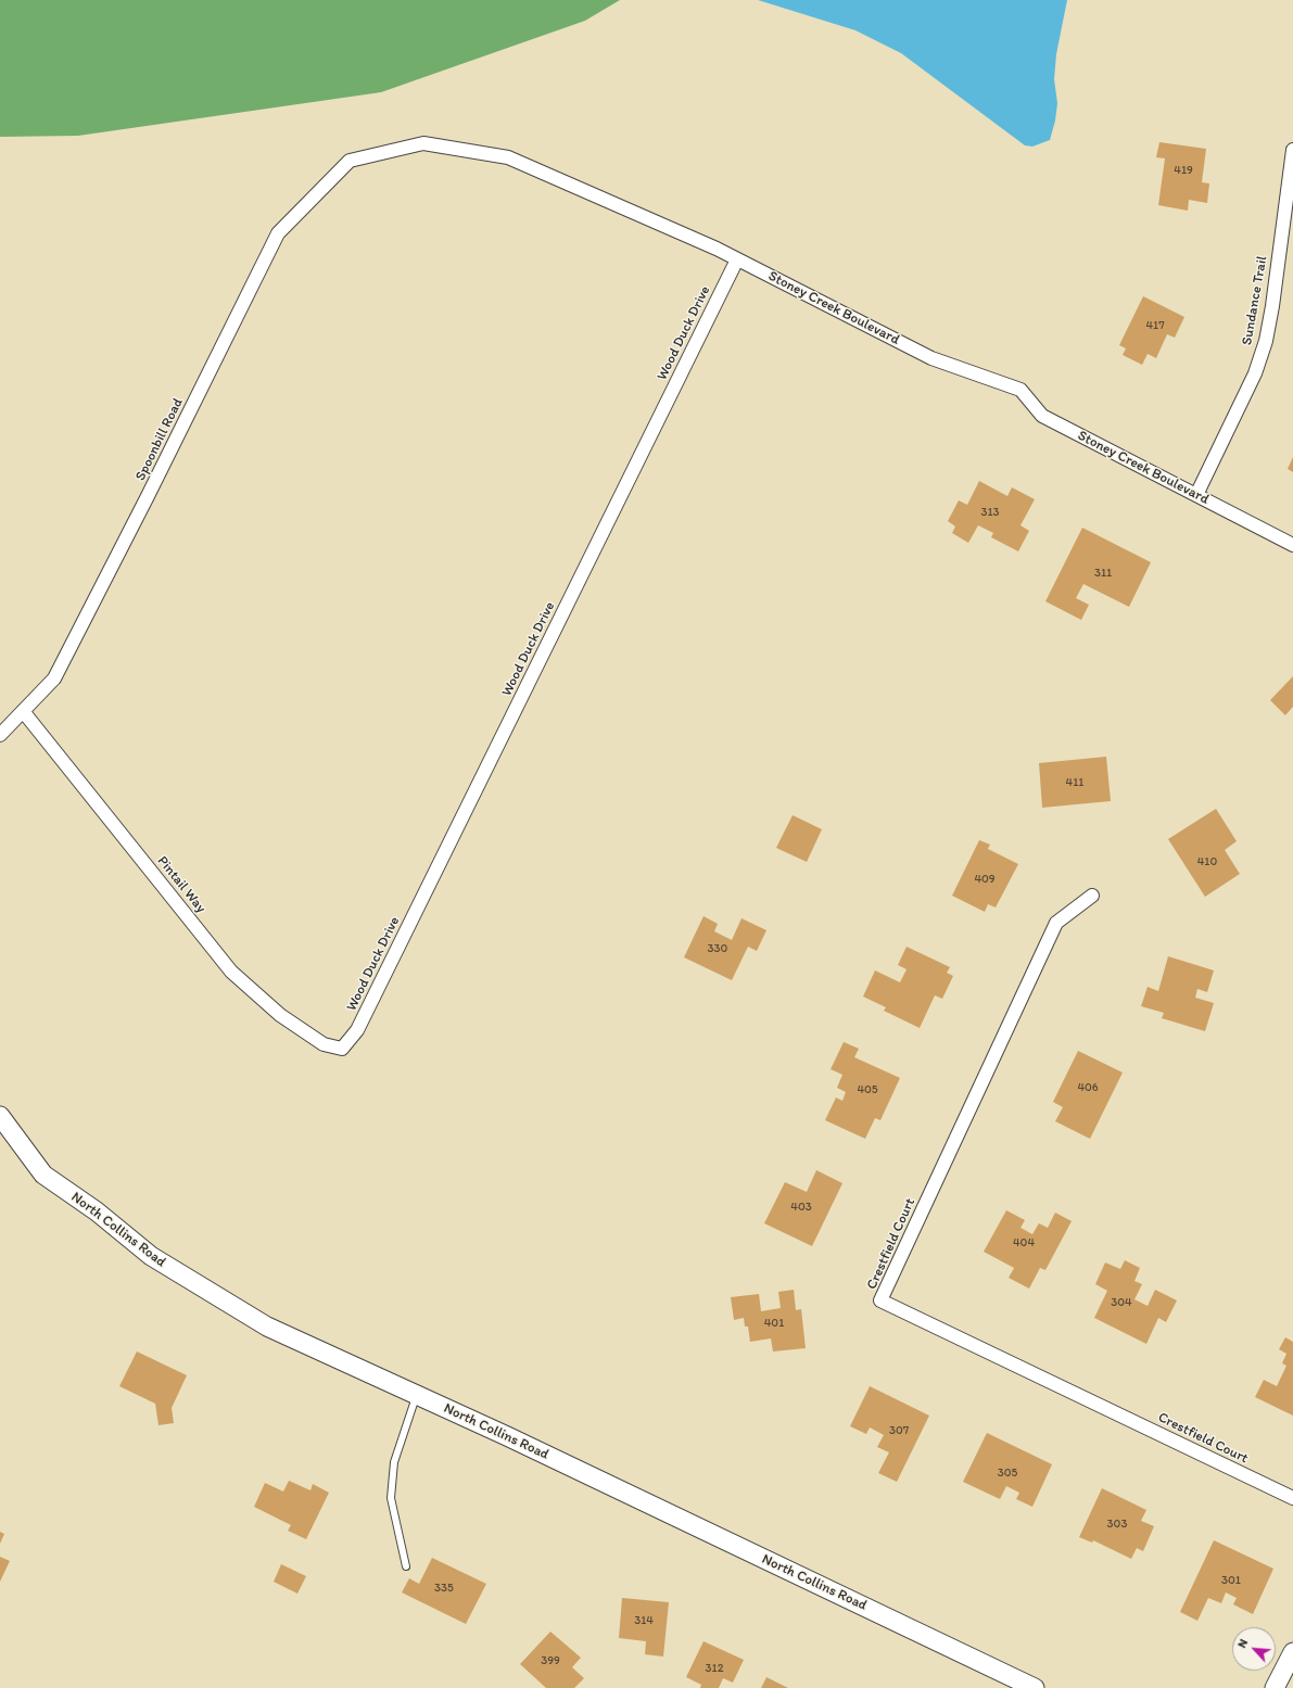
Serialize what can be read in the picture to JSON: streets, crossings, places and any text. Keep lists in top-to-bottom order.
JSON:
{
  "streets": {
    "street": [
      "Sundance Trail",
      "Stoney Creek Boulevard",
      "Wood Duck Drive",
      "Spoonbill Road",
      "Pintail Way",
      "North Collins Road",
      "Crestfield Court"
    ]
  },
  "crossings": [
    ["Sundance Trail", "Stoney Creek Boulevard"],
    ["Stoney Creek Boulevard", "Wood Duck Drive"],
    ["Stoney Creek Boulevard", "Spoonbill Road"],
    ["Wood Duck Drive", "Pintail Way"],
    ["Spoonbill Road", "Pintail Way"]
  ],
  "house_numbers": [
    "419",
    "417",
    "313",
    "311",
    "411",
    "410",
    "409",
    "330",
    "406",
    "405",
    "403",
    "404",
    "304",
    "401",
    "307",
    "305",
    "303",
    "301",
    "335",
    "314",
    "399",
    "312"
  ],
  "north": "top left"
}
